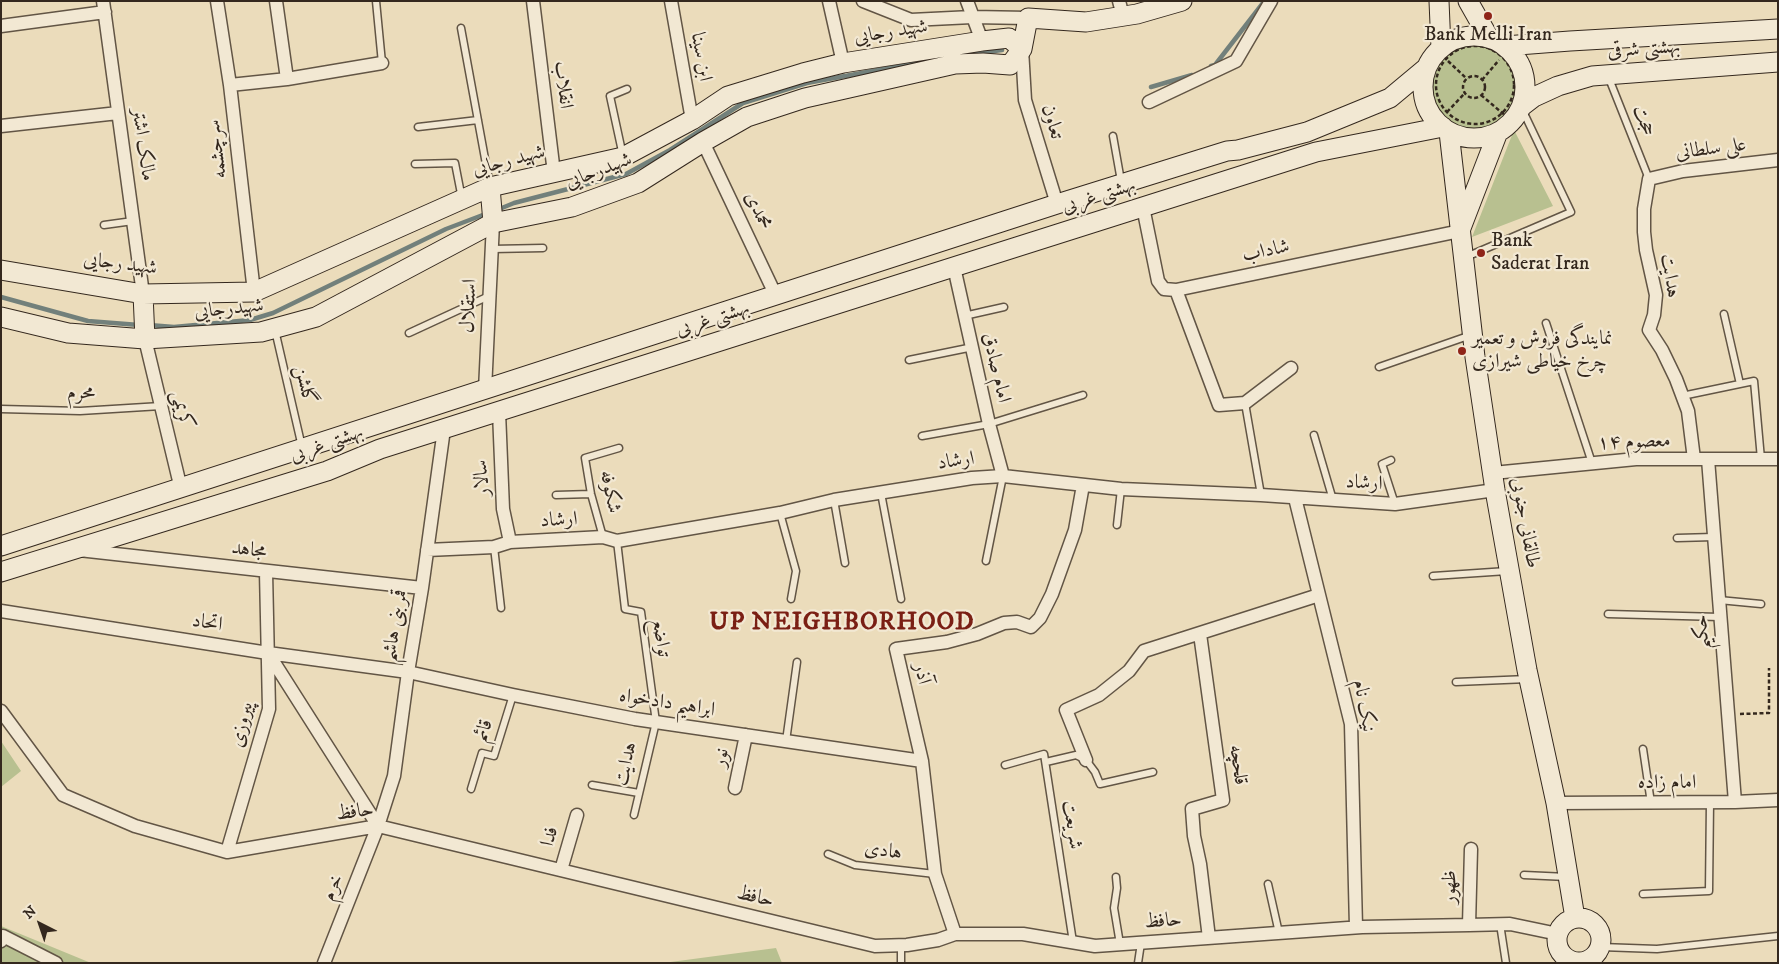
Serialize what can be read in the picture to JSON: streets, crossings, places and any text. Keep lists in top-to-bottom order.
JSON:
{
  "streets": {
    "street": [
      "شهید رجایی",
      "بهشتی شرقی",
      "ابن سینا",
      "انقلاب",
      "تعاون",
      "مالک اشتر",
      "سرچشمه",
      "علی سلطانی",
      "شهیدرجایی",
      "بهشتی غربی",
      "محمدی",
      "شاداب",
      "هدایت",
      "استقلال",
      "امام صادق",
      "کریمی",
      "۱۴ معصوم",
      "ارشاد",
      "سالار",
      "طالقانی جنوبی",
      "مجاهد",
      "اتحاد",
      "قمربنی هاشم",
      "حکیم",
      "آذر",
      "ابراهیم دادخواه",
      "نیک نام",
      "پیروزی",
      "نور",
      "قلحچه",
      "امام زاده",
      "حافظ",
      "فدا",
      "ظهور",
      "خرم"
    ],
    "lane": [
      "حجت",
      "گلشن",
      "محرم",
      "شکوفه",
      "تواضع",
      "قائم",
      "شریعت",
      "هادی"
    ]
  },
  "crossings": [
    ["شهید رجایی", "ابن سینا"],
    ["شهید رجایی", "انقلاب"],
    ["شهید رجایی", "تعاون"],
    ["شهید رجایی", "مالک اشتر"],
    ["شهید رجایی", "سرچشمه"],
    ["شهید رجایی", "شهیدرجایی"],
    ["بهشتی شرقی", "حجت"],
    ["حجت", "علی سلطانی"],
    ["حجت", "هدایت"],
    ["تعاون", "شهیدرجایی"],
    ["تعاون", "بهشتی غربی"],
    ["علی سلطانی", "هدایت"],
    ["شهیدرجایی", "محمدی"],
    ["شهیدرجایی", "استقلال"],
    ["شهیدرجایی", "گلشن"],
    ["شهیدرجایی", "کریمی"],
    ["بهشتی غربی", "محمدی"],
    ["بهشتی غربی", "استقلال"],
    ["بهشتی غربی", "امام صادق"],
    ["بهشتی غربی", "گلشن"],
    ["بهشتی غربی", "کریمی"],
    ["بهشتی غربی", "سالار"],
    ["بهشتی غربی", "طالقانی جنوبی"],
    ["بهشتی غربی", "مجاهد"],
    ["بهشتی غربی", "قمربنی هاشم"],
    ["شاداب", "طالقانی جنوبی"],
    ["هدایت", "۱۴ معصوم"],
    ["هدایت", "تواضع"],
    ["هدایت", "ابراهیم دادخواه"],
    ["امام صادق", "ارشاد"],
    ["محرم", "کریمی"],
    ["۱۴ معصوم", "ارشاد"],
    ["۱۴ معصوم", "طالقانی جنوبی"],
    ["۱۴ معصوم", "حکیم"],
    ["ارشاد", "سالار"],
    ["ارشاد", "شکوفه"],
    ["ارشاد", "طالقانی جنوبی"],
    ["ارشاد", "قمربنی هاشم"],
    ["ارشاد", "تواضع"],
    ["ارشاد", "آذر"],
    ["ارشاد", "نیک نام"],
    ["طالقانی جنوبی", "امام زاده"],
    ["طالقانی جنوبی", "حافظ"],
    ["مجاهد", "قمربنی هاشم"],
    ["مجاهد", "پیروزی"],
    ["اتحاد", "قمربنی هاشم"],
    ["اتحاد", "ابراهیم دادخواه"],
    ["اتحاد", "پیروزی"],
    ["قمربنی هاشم", "ابراهیم دادخواه"],
    ["قمربنی هاشم", "حافظ"],
    ["قمربنی هاشم", "خرم"],
    ["حکیم", "امام زاده"],
    ["تواضع", "ابراهیم دادخواه"],
    ["آذر", "ابراهیم دادخواه"],
    ["آذر", "حافظ"],
    ["آذر", "هادی"],
    ["ابراهیم دادخواه", "قائم"],
    ["ابراهیم دادخواه", "نور"],
    ["نیک نام", "حافظ"],
    ["پیروزی", "حافظ"],
    ["قلحچه", "حافظ"],
    ["حافظ", "شریعت"],
    ["حافظ", "فدا"],
    ["حافظ", "ظهور"],
    ["حافظ", "خرم"]
  ],
  "districts": ["UP NEIGHBORHOOD"],
  "places": ["Bank Melli Iran", "Bank Saderat Iran", "نمایندگی فروش و تعمیر چرخ خیاطی شیرازی"],
  "north": "top left"
}
